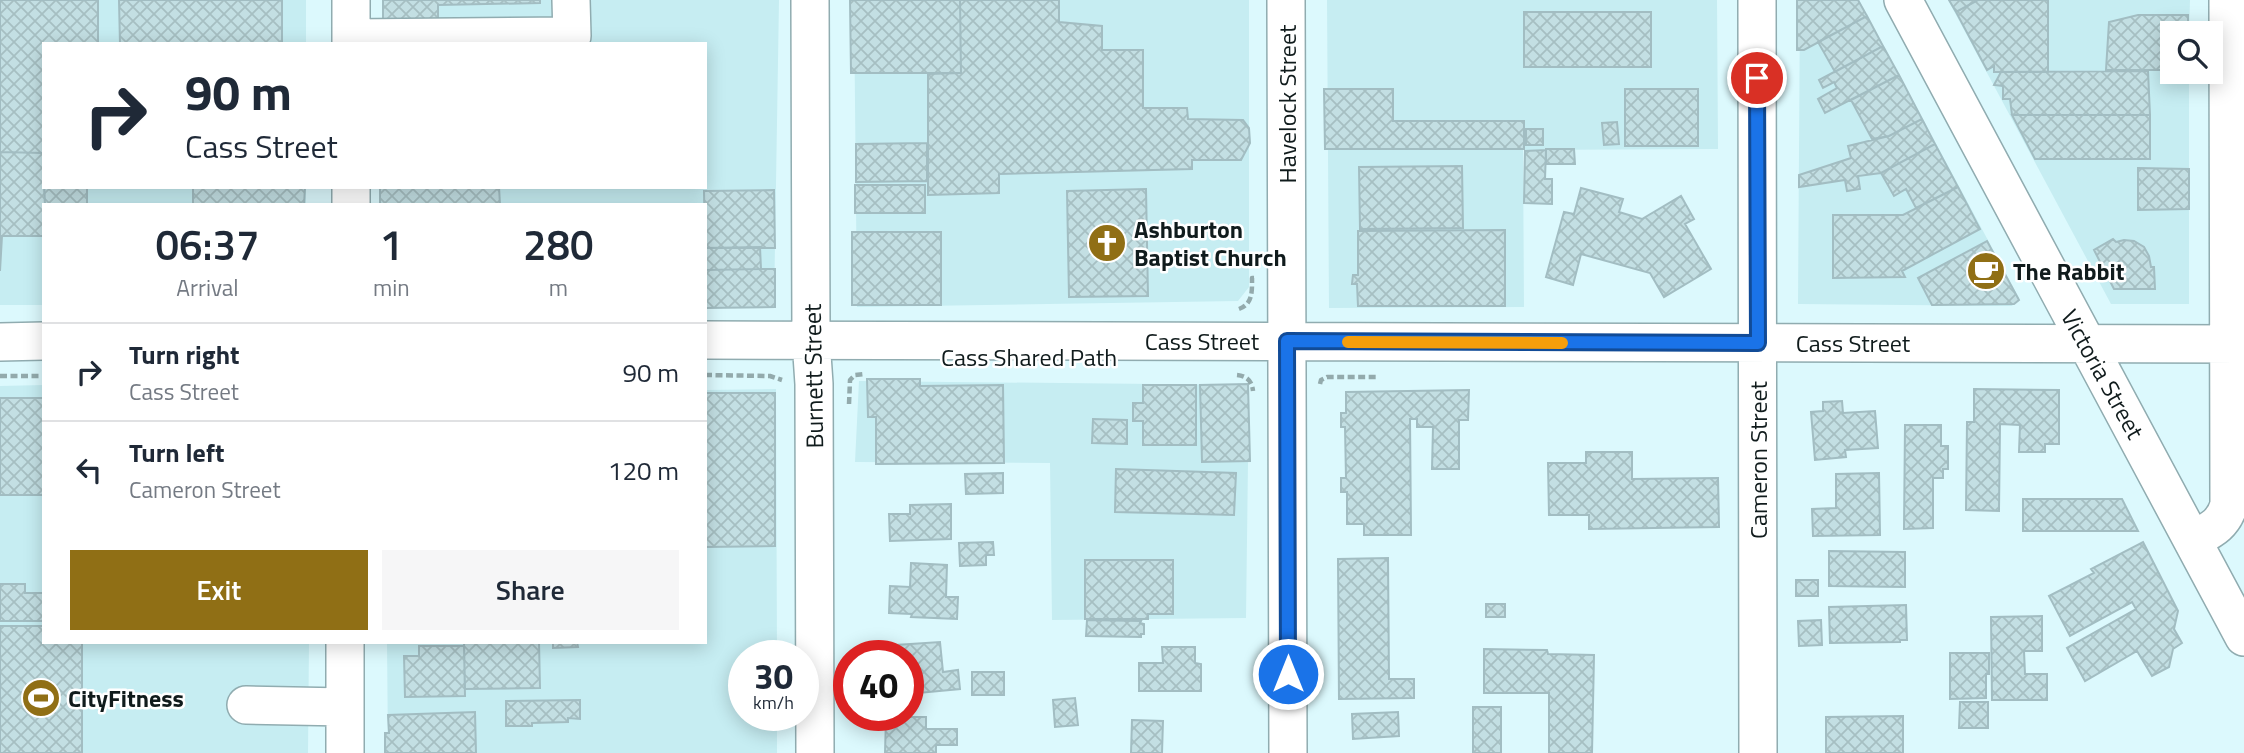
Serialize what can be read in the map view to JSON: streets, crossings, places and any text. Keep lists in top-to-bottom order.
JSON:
{
  "streets": {
    "street": [
      "Havelock Street",
      "Cass Street",
      "Victoria Street",
      "Burnett Street",
      "Cameron Street"
    ]
  },
  "crossings": [
    ["Havelock Street", "Cass Street"],
    ["Cass Street", "Victoria Street"],
    ["Cass Street", "Burnett Street"],
    ["Cass Street", "Cameron Street"]
  ],
  "places": {
    "church": ["Ashburton Baptist Church"],
    "cafe": ["The Rabbit"],
    "sports": ["CityFitness"]
  },
  "page": {
    "turn": ["90 m", "Cass Street"],
    "eta": [
      "06:37",
      "Arrival",
      "1",
      "min",
      "280",
      "m"
    ],
    "list": [
      {
        "name": "Turn right",
        "note": "Cass Street",
        "value": "90 m"
      },
      {
        "name": "Turn left",
        "note": "Cameron Street",
        "value": "120 m"
      }
    ],
    "buttons": ["Exit", "Share"],
    "speed": "30 km/h",
    "limit": "40"
  }
}
